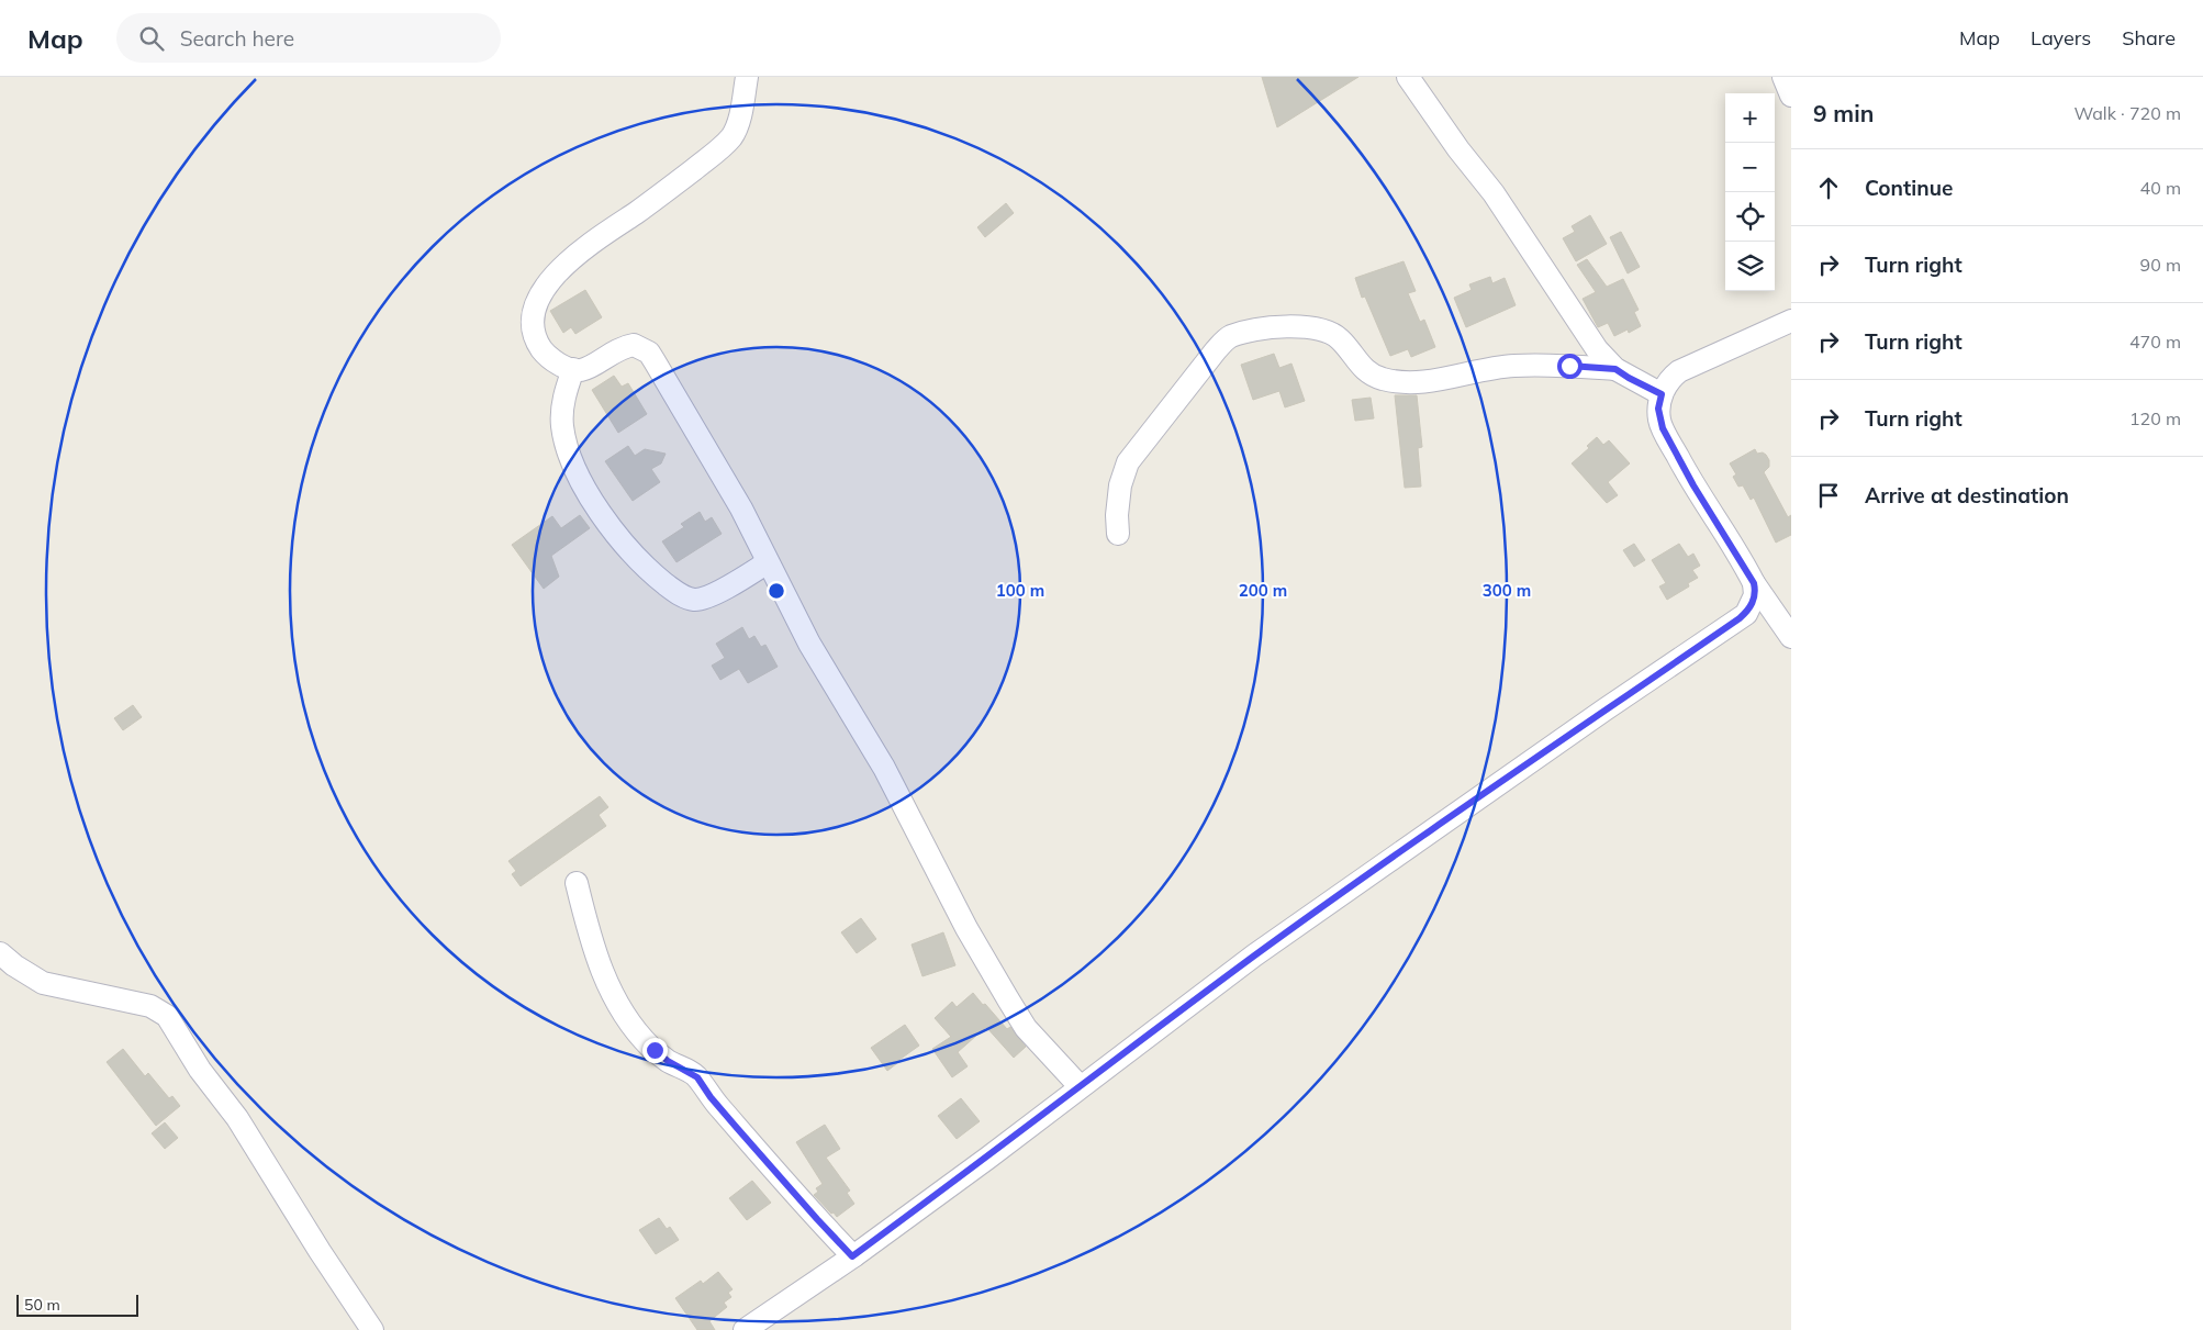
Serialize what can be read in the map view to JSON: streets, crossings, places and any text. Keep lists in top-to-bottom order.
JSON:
{
  "scale_bar": "50 m",
  "page": {
    "header": "Map",
    "search": "Search here",
    "nav": ["Map", "Layers", "Share"],
    "heading": ["9 min", "Walk · 720 m"],
    "map_buttons": ["+", "−"],
    "list": [
      ["Continue", "40 m"],
      ["Turn right", "90 m"],
      ["Turn right", "470 m"],
      ["Turn right", "120 m"],
      "Arrive at destination"
    ],
    "scale": "50 m"
  },
  "rings": ["100 m", "200 m", "300 m"]
}
